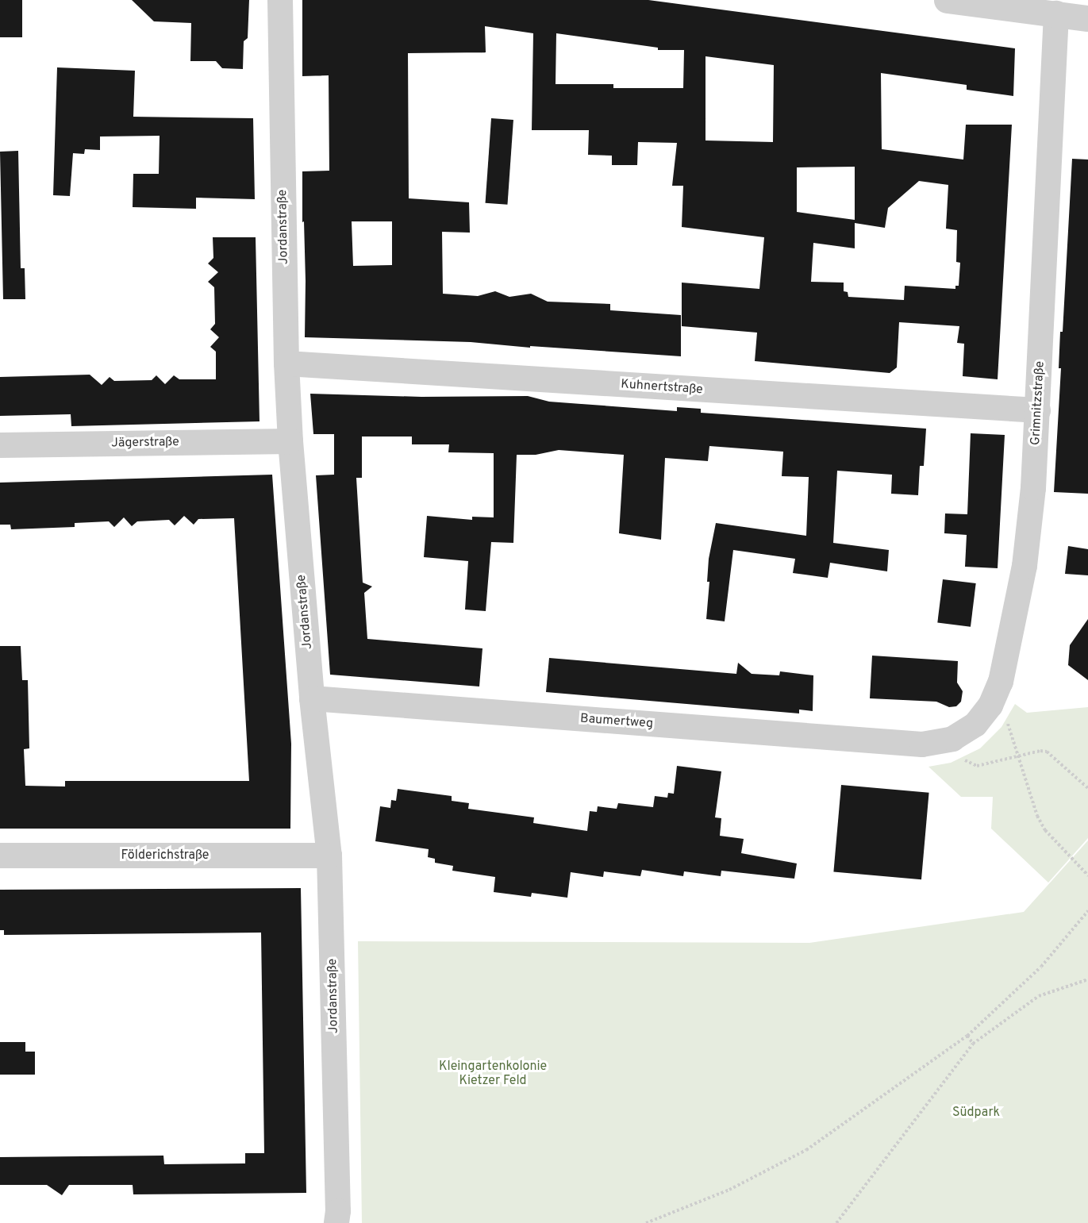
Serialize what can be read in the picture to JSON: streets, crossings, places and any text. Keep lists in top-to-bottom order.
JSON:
{
  "streets": {
    "street": [
      "Jordanstraße",
      "Kuhnertstraße",
      "Grimnitzstraße",
      "Jägerstraße",
      "Baumertweg",
      "Földerichstraße"
    ]
  },
  "crossings": [
    ["Jordanstraße", "Kuhnertstraße"],
    ["Jordanstraße", "Jägerstraße"],
    ["Jordanstraße", "Baumertweg"],
    ["Jordanstraße", "Földerichstraße"],
    ["Kuhnertstraße", "Grimnitzstraße"],
    ["Grimnitzstraße", "Baumertweg"]
  ],
  "parks": ["Kleingartenkolonie Kietzer Feld", "Südpark"]
}
